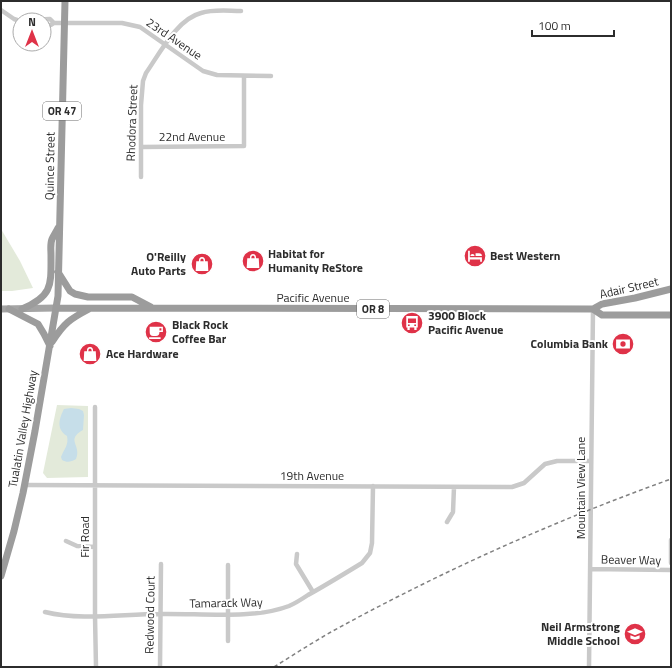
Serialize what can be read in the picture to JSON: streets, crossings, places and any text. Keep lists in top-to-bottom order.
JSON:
{
  "streets": {
    "highway": [
      "OR 47",
      "Quince Street",
      "Adair Street",
      "Pacific Avenue",
      "OR 8",
      "Tualatin Valley Highway"
    ],
    "street": [
      "23rd Avenue",
      "Rhodora Street",
      "22nd Avenue",
      "19th Avenue",
      "Mountain View Lane",
      "Fir Road",
      "Beaver Way",
      "Tamarack Way",
      "Redwood Court"
    ]
  },
  "crossings": [
    ["23rd Avenue", "Rhodora Street"],
    ["23rd Avenue", "22nd Avenue"],
    ["23rd Avenue", "Quince Street"],
    ["Rhodora Street", "22nd Avenue"],
    ["Quince Street", "Pacific Avenue"],
    ["Quince Street", "Tualatin Valley Highway"],
    ["Adair Street", "Pacific Avenue"],
    ["Adair Street", "Mountain View Lane"],
    ["Pacific Avenue", "Tualatin Valley Highway"],
    ["Pacific Avenue", "Mountain View Lane"],
    ["Tualatin Valley Highway", "19th Avenue"],
    ["19th Avenue", "Mountain View Lane"],
    ["19th Avenue", "Fir Road"],
    ["19th Avenue", "Tamarack Way"],
    ["Mountain View Lane", "Beaver Way"],
    ["Fir Road", "Tamarack Way"],
    ["Tamarack Way", "Redwood Court"]
  ],
  "places": {
    "hotel": ["Best Western"],
    "shop": ["Habitat for Humanity ReStore", "O'Reilly Auto Parts", "Ace Hardware"],
    "bus stop": ["3900 Block Pacific Avenue"],
    "cafe": ["Black Rock Coffee Bar"],
    "bank": ["Columbia Bank"],
    "school or university": ["Neil Armstrong Middle School"]
  },
  "scale_bar": "100 m",
  "north": "top"
}
